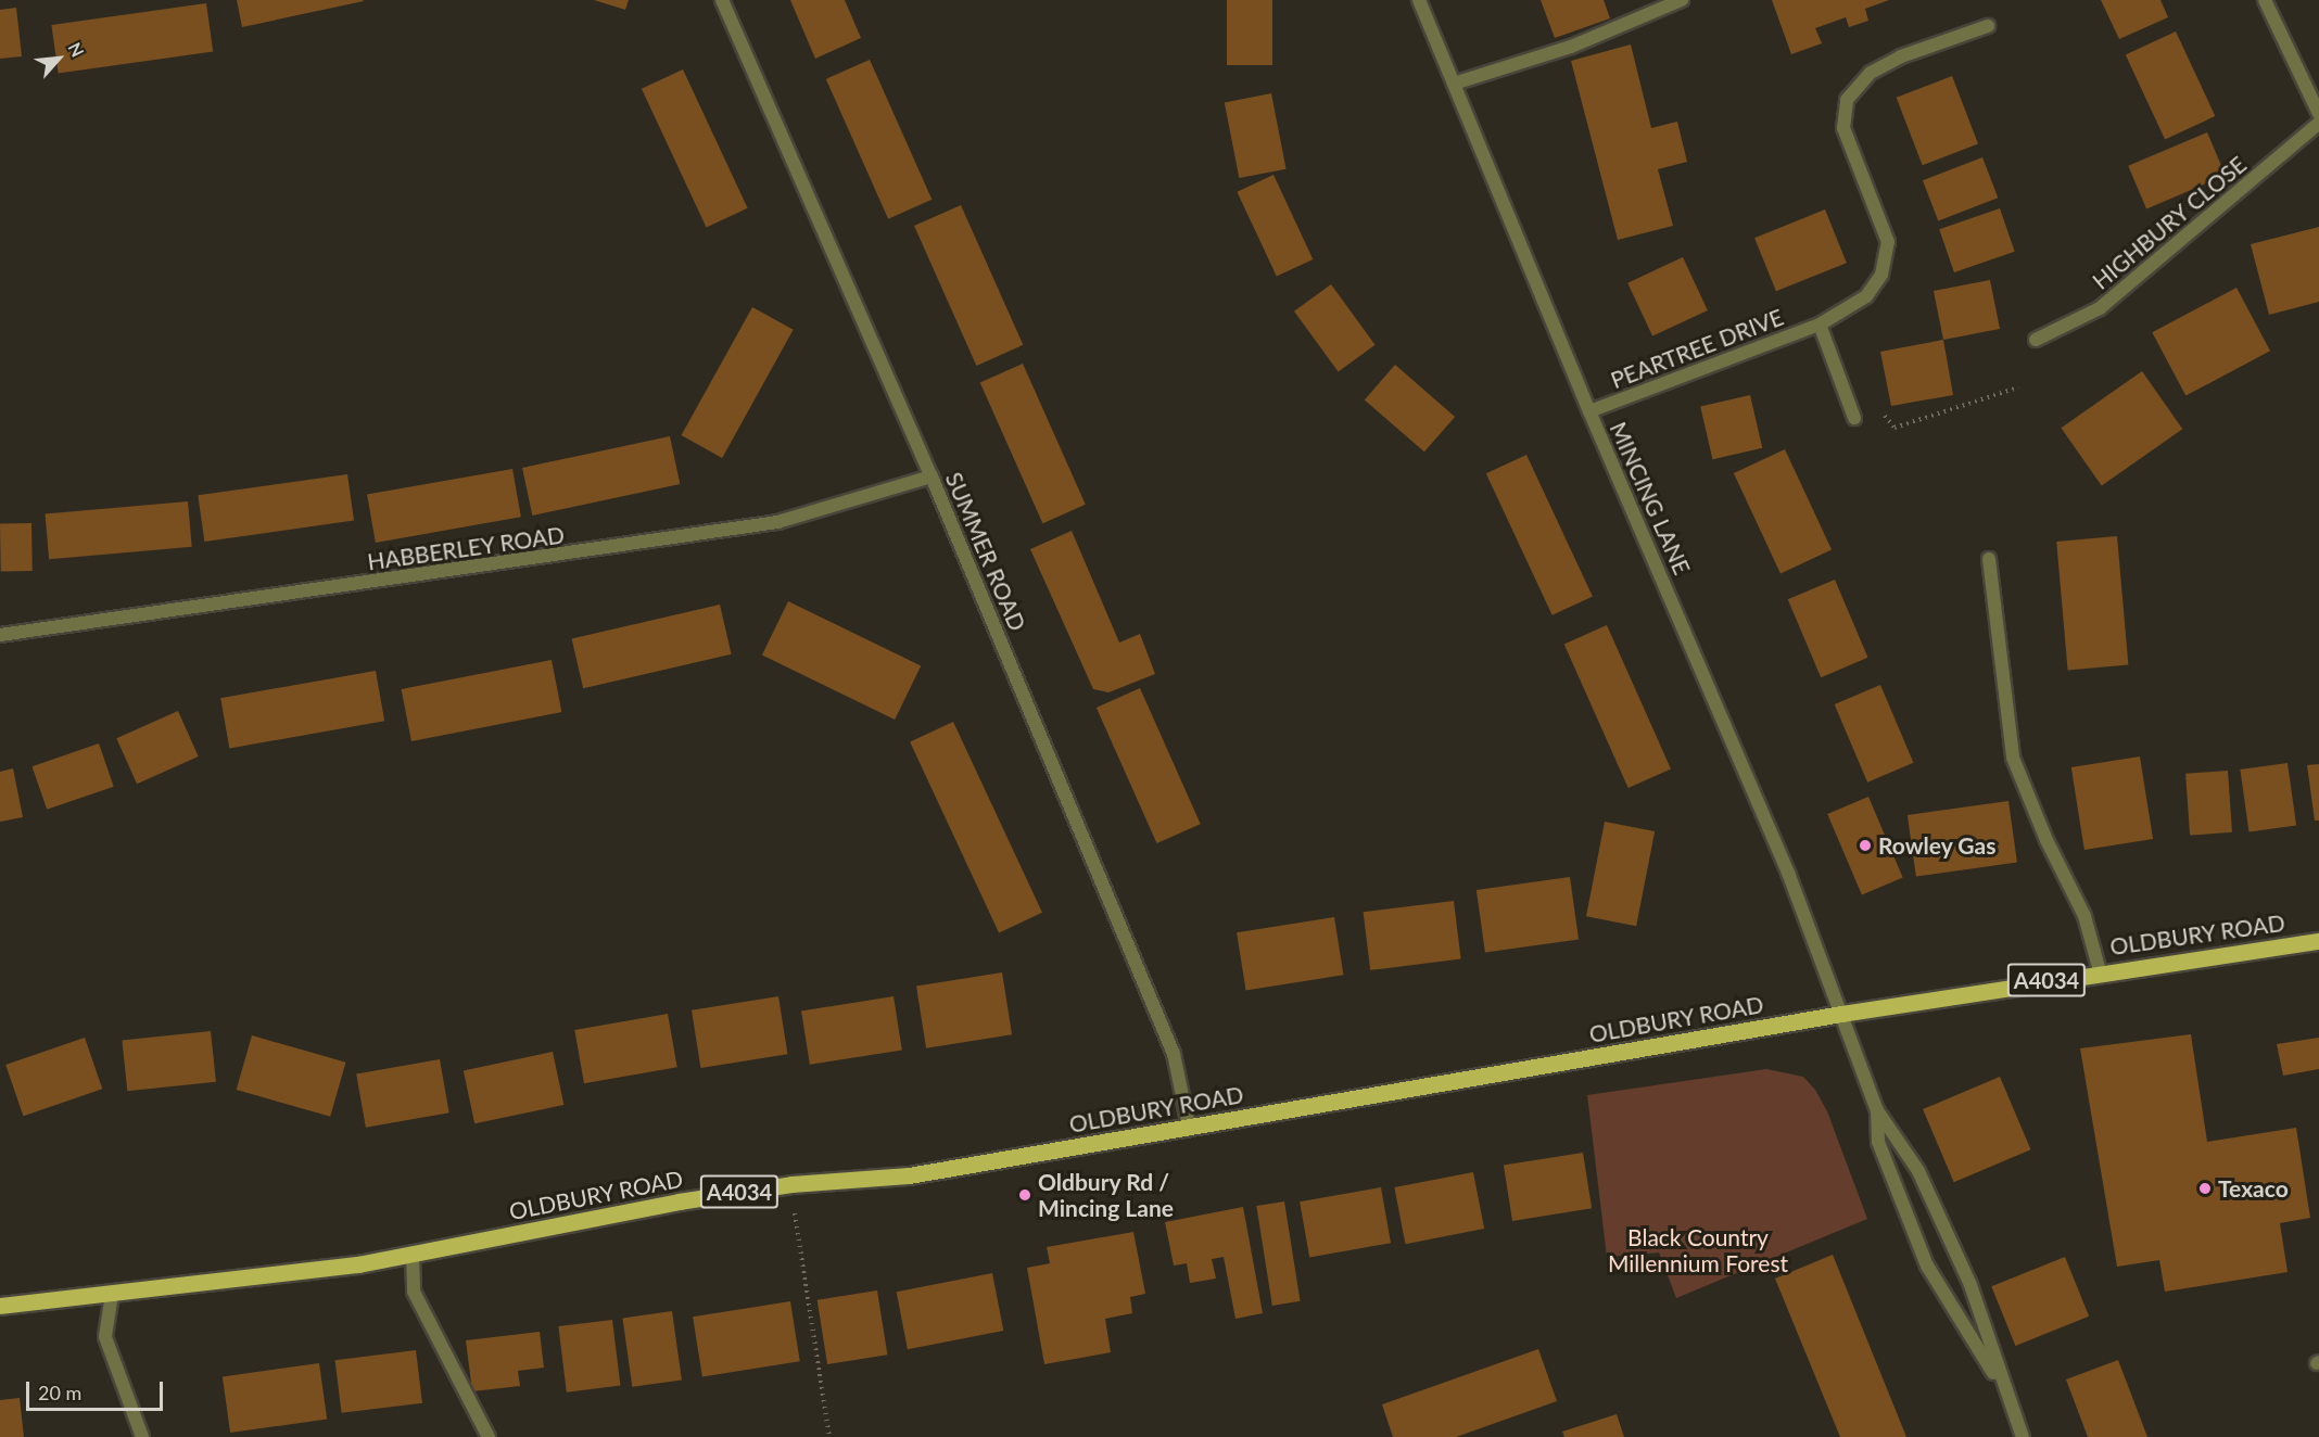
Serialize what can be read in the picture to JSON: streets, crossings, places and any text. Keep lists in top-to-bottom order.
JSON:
{
  "streets": {
    "main road": ["OLDBURY ROAD", "A4034"],
    "street": [
      "HIGHBURY CLOSE",
      "PEARTREE DRIVE",
      "MINCING LANE",
      "HABBERLEY ROAD",
      "SUMMER ROAD"
    ]
  },
  "crossings": [
    ["PEARTREE DRIVE", "MINCING LANE"],
    ["MINCING LANE", "OLDBURY ROAD"],
    ["HABBERLEY ROAD", "SUMMER ROAD"],
    ["SUMMER ROAD", "OLDBURY ROAD"]
  ],
  "parks": ["Black Country Millennium Forest"],
  "places": ["Rowley Gas", "Texaco", "Oldbury Rd / Mincing Lane"],
  "scale_bar": "20 m",
  "north": "top right"
}
